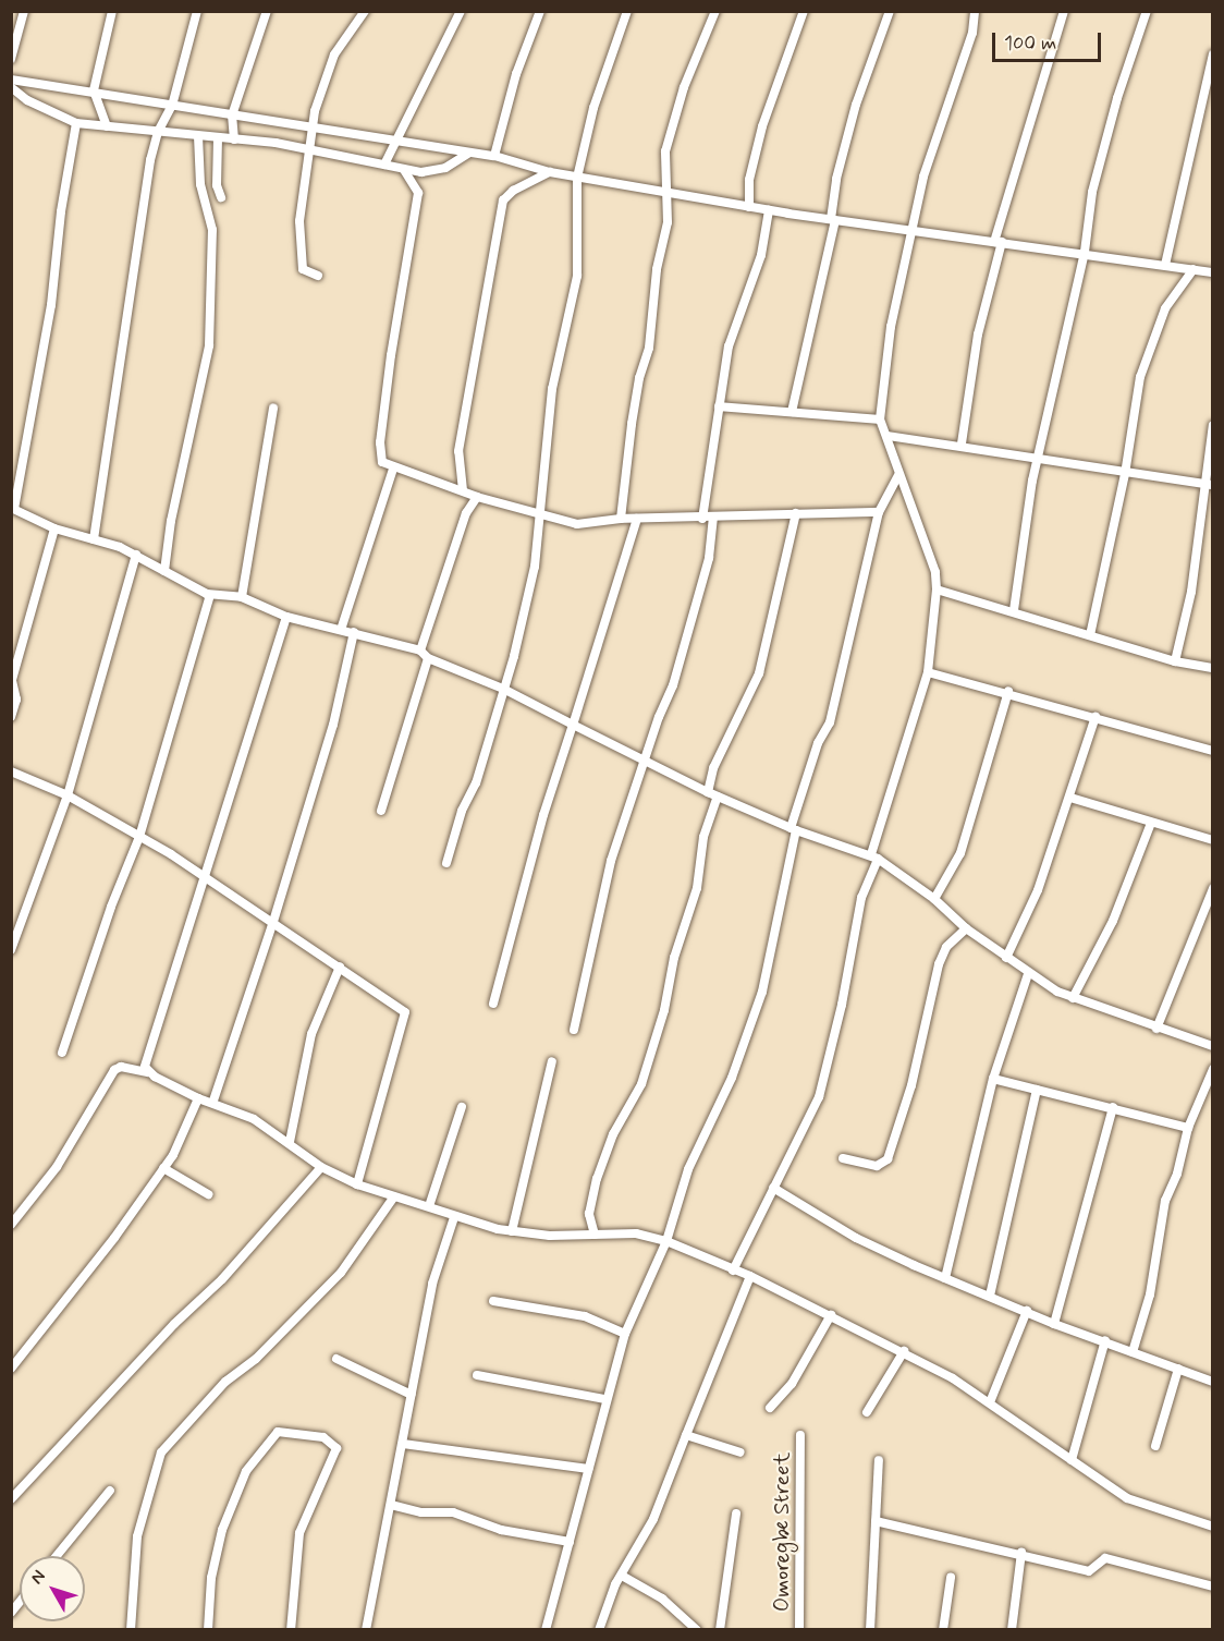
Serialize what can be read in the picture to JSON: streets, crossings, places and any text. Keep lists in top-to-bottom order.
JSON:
{
  "streets": {
    "street": ["Omoregbe Street"]
  },
  "scale_bar": "100 m",
  "north": "top left"
}
